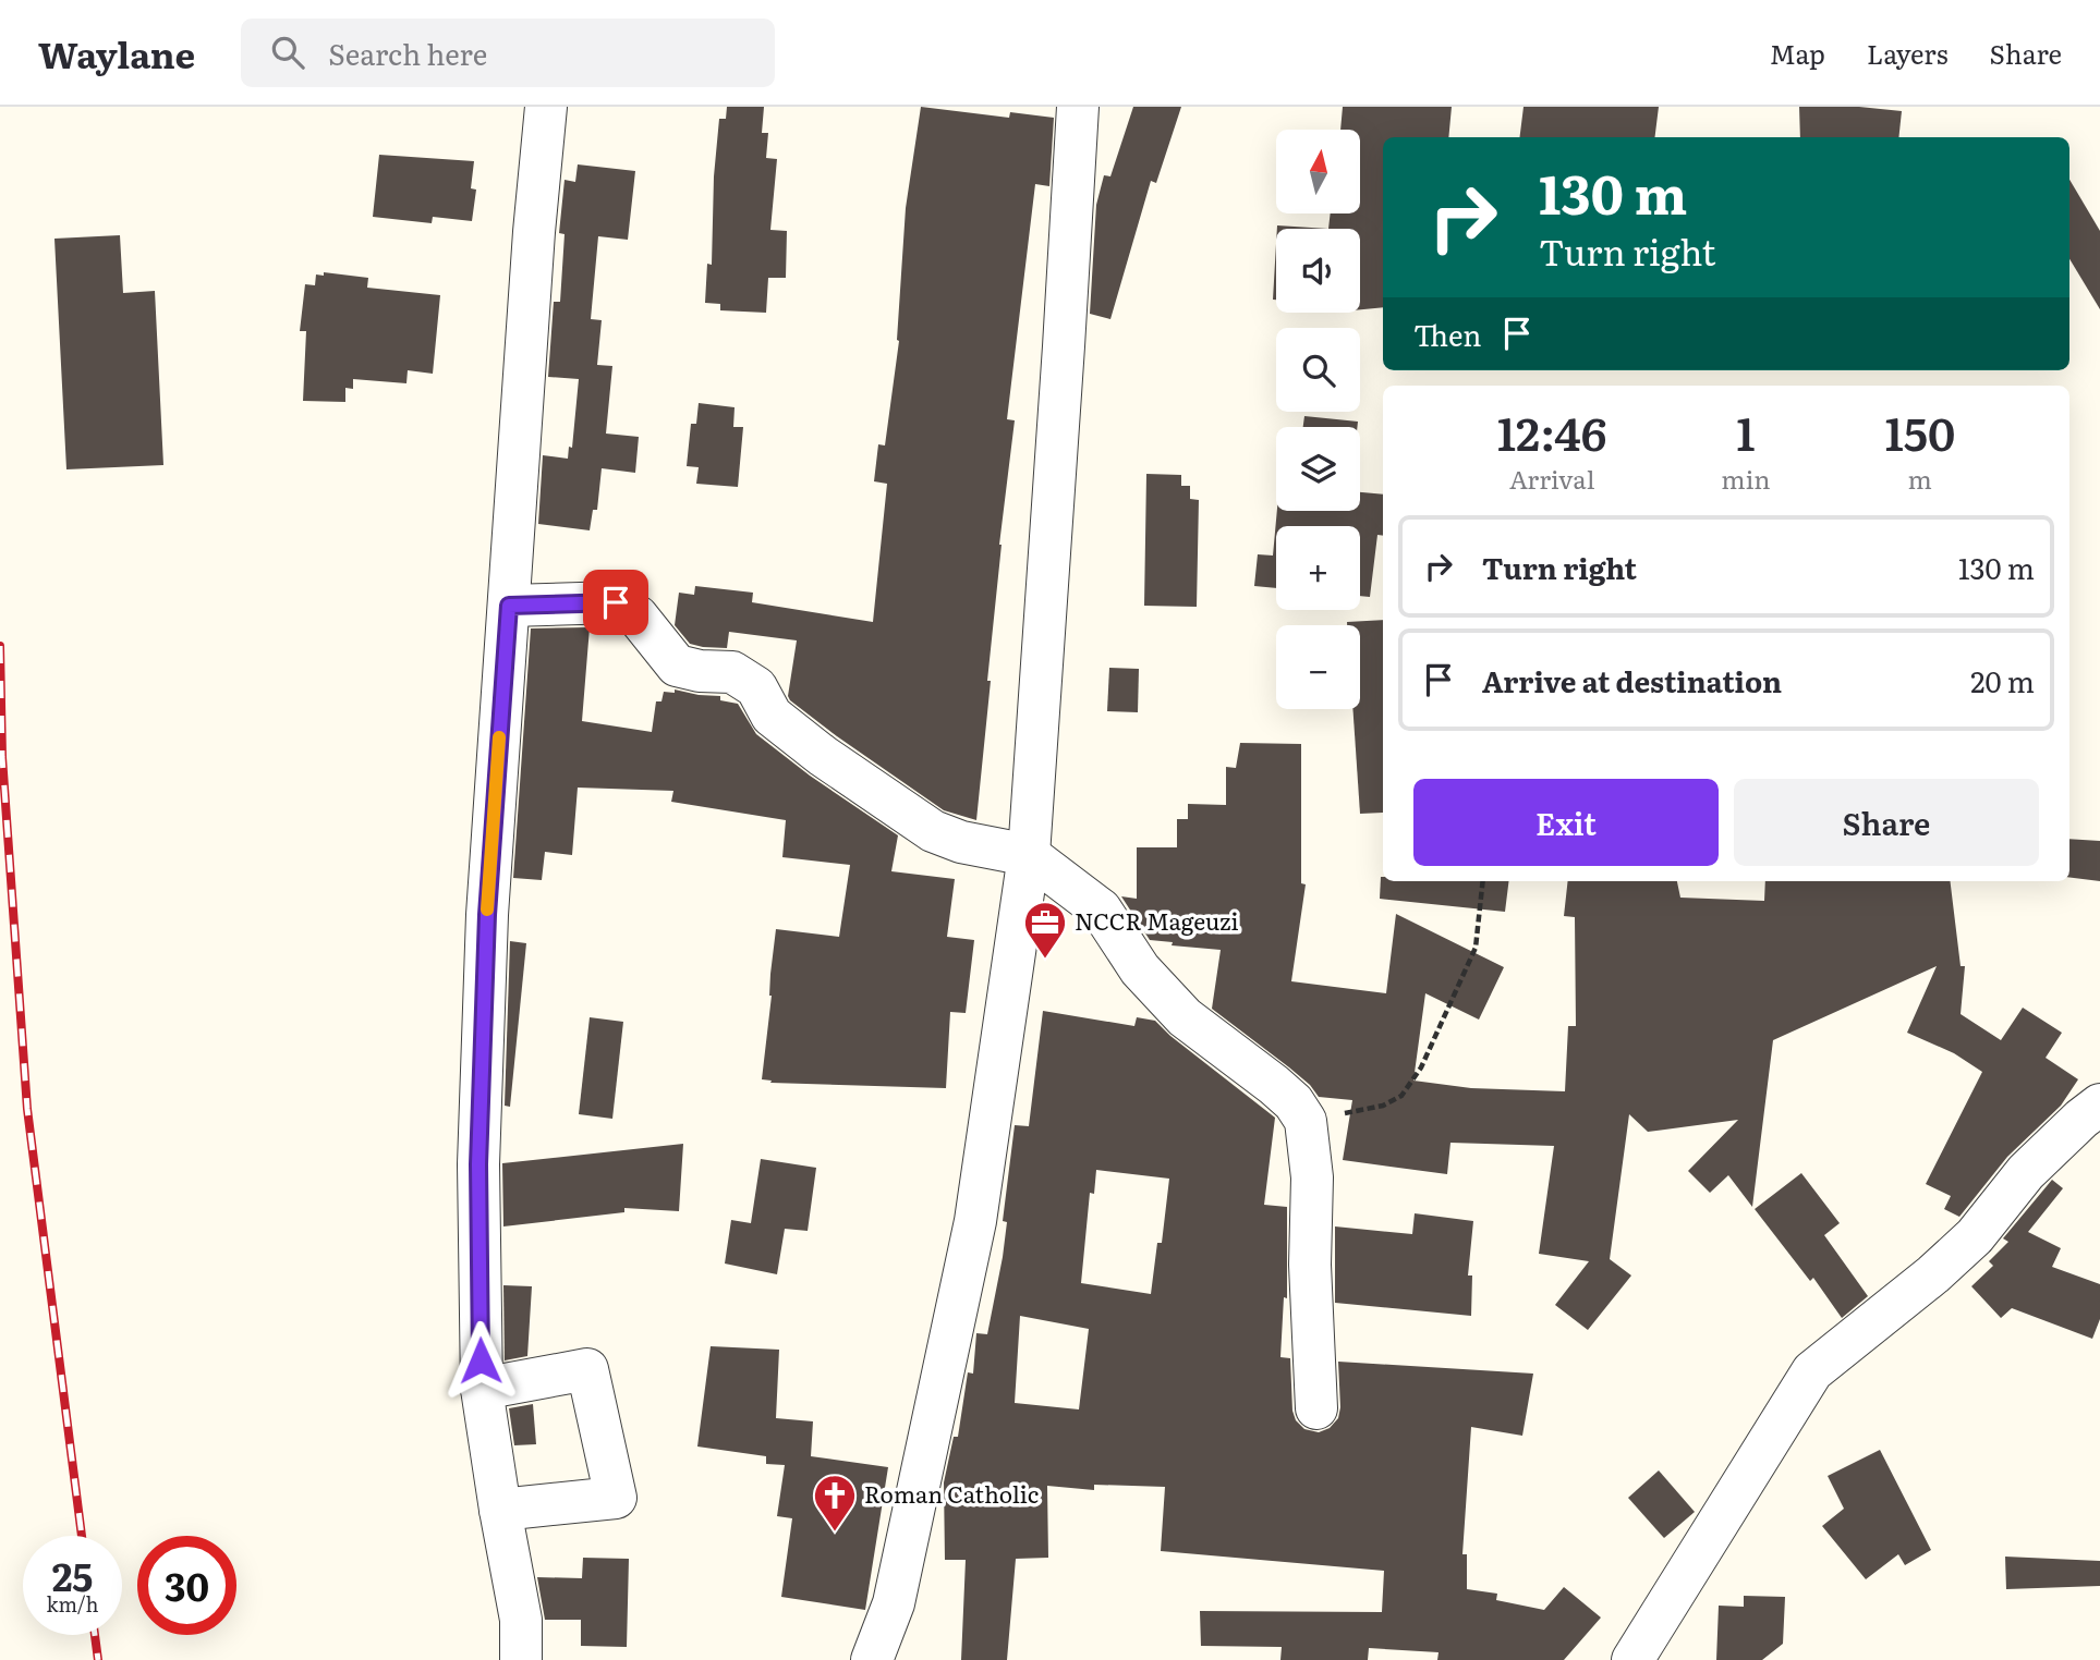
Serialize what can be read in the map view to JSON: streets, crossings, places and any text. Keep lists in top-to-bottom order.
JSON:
{
  "places": {
    "office": ["NCCR Mageuzi"],
    "church": ["Roman Catholic"]
  },
  "north": "top",
  "page": {
    "header": "Waylane",
    "search": "Search here",
    "nav": ["Map", "Layers", "Share"],
    "map_buttons": ["+", "−"],
    "turn": ["130 m", "Turn right"],
    "then": "Then",
    "eta": [
      "12:46",
      "Arrival",
      "1",
      "min",
      "150",
      "m"
    ],
    "list": [
      {
        "name": "Turn right",
        "value": "130 m"
      },
      {
        "name": "Arrive at destination",
        "value": "20 m"
      }
    ],
    "buttons": ["Exit", "Share"],
    "speed": "25 km/h",
    "limit": "30"
  }
}
